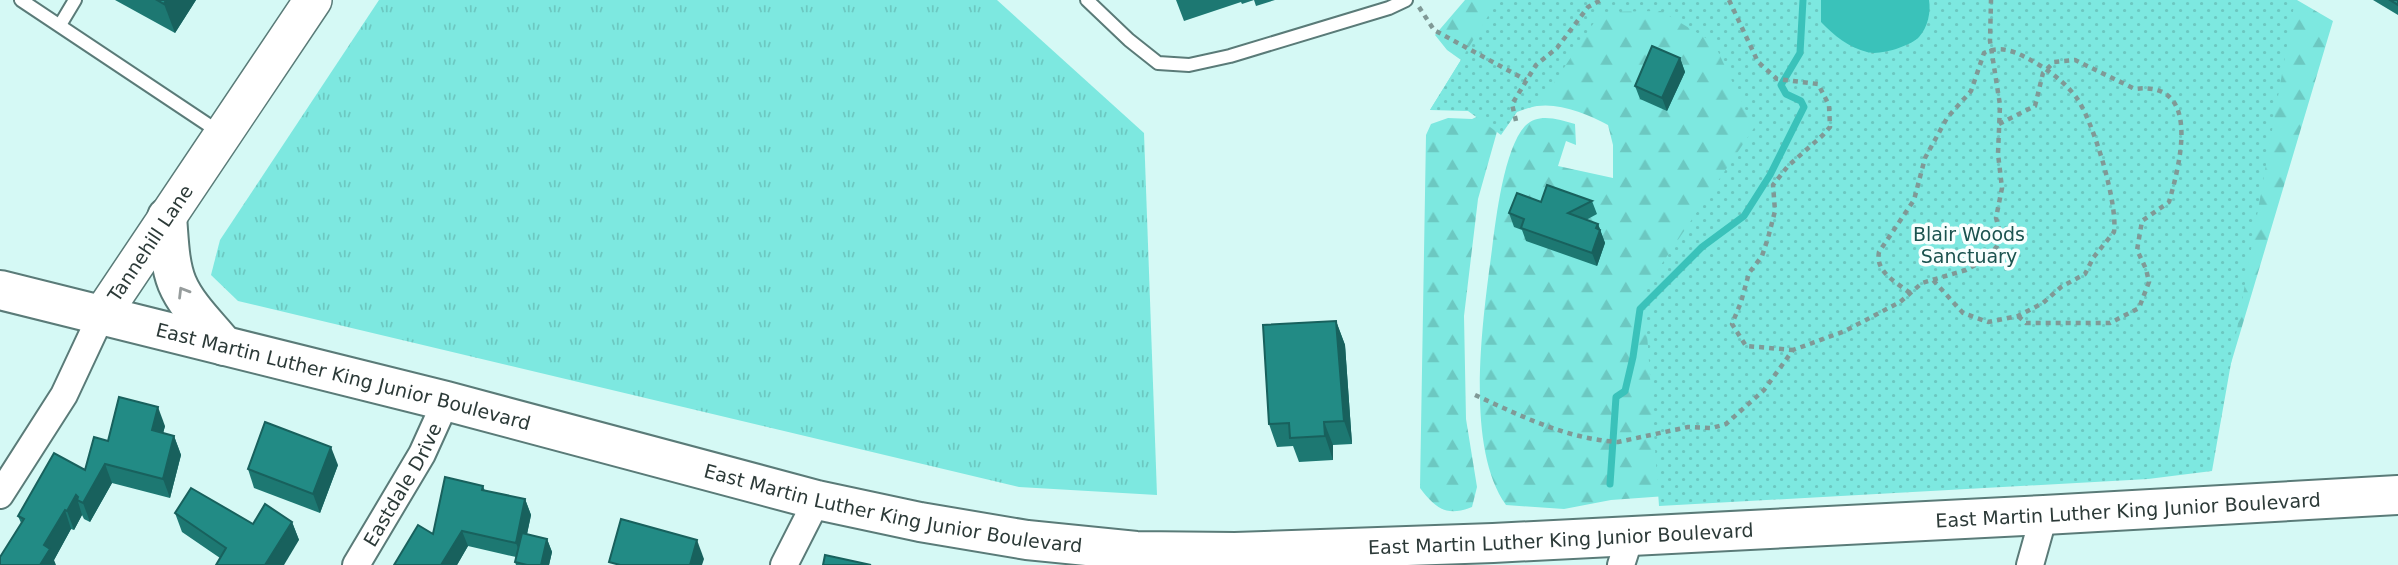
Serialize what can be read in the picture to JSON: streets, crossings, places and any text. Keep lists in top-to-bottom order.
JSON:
{
  "streets": {
    "main road": ["East Martin Luther King Junior Boulevard"],
    "street": ["Tannehill Lane", "Eastdale Drive"]
  },
  "crossings": [
    ["Tannehill Lane", "East Martin Luther King Junior Boulevard"],
    ["East Martin Luther King Junior Boulevard", "Eastdale Drive"]
  ],
  "parks": ["Blair Woods Sanctuary"]
}
